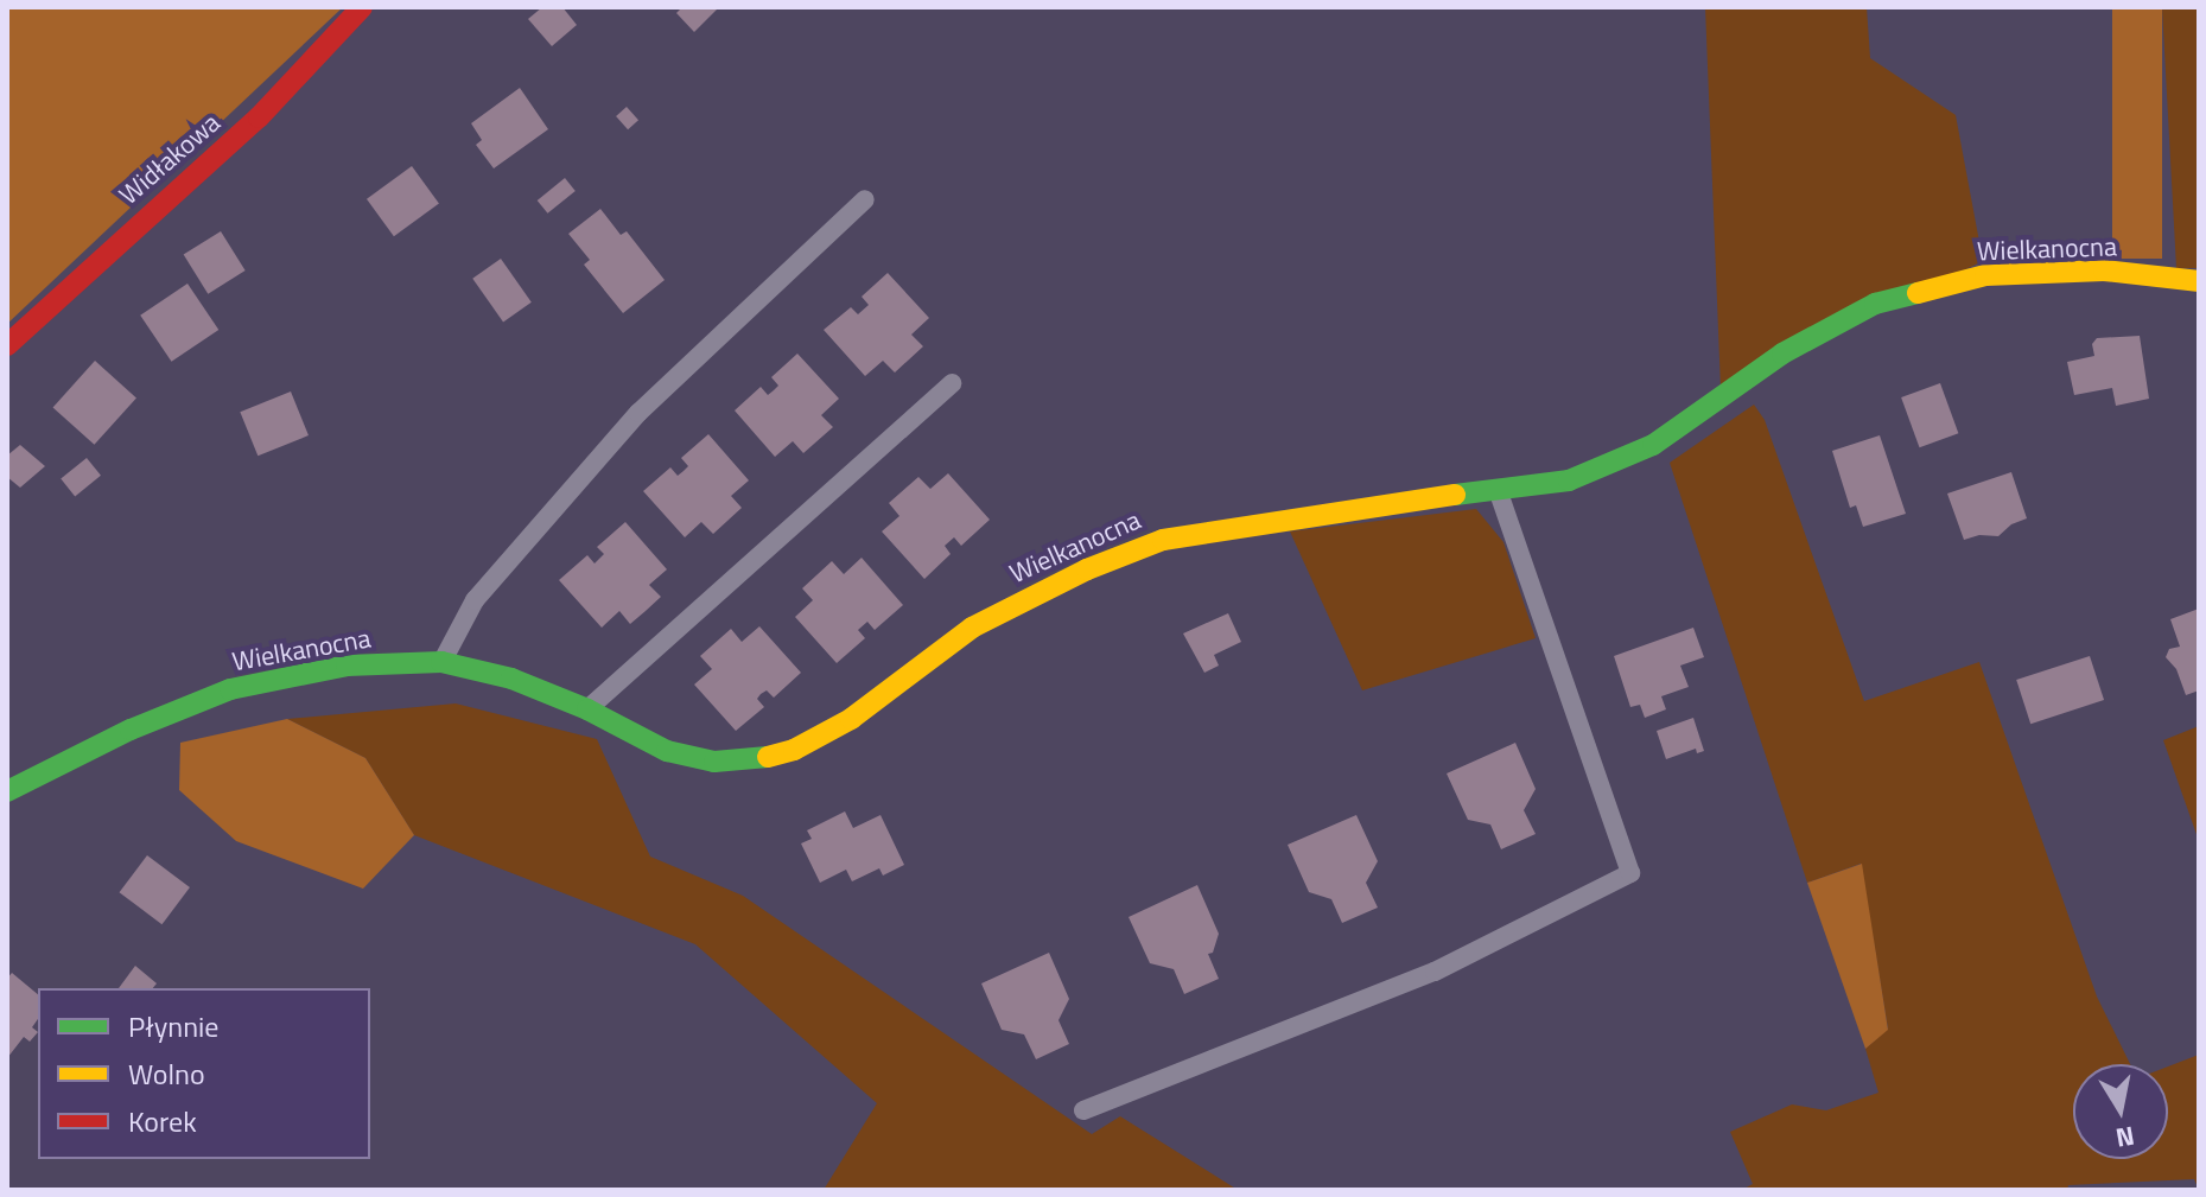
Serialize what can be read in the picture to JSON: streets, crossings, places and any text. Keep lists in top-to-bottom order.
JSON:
{
  "streets": {
    "street": ["Widłakowa", "Wielkanocna"]
  },
  "legend": ["Płynnie", "Wolno", "Korek"],
  "north": "bottom"
}
